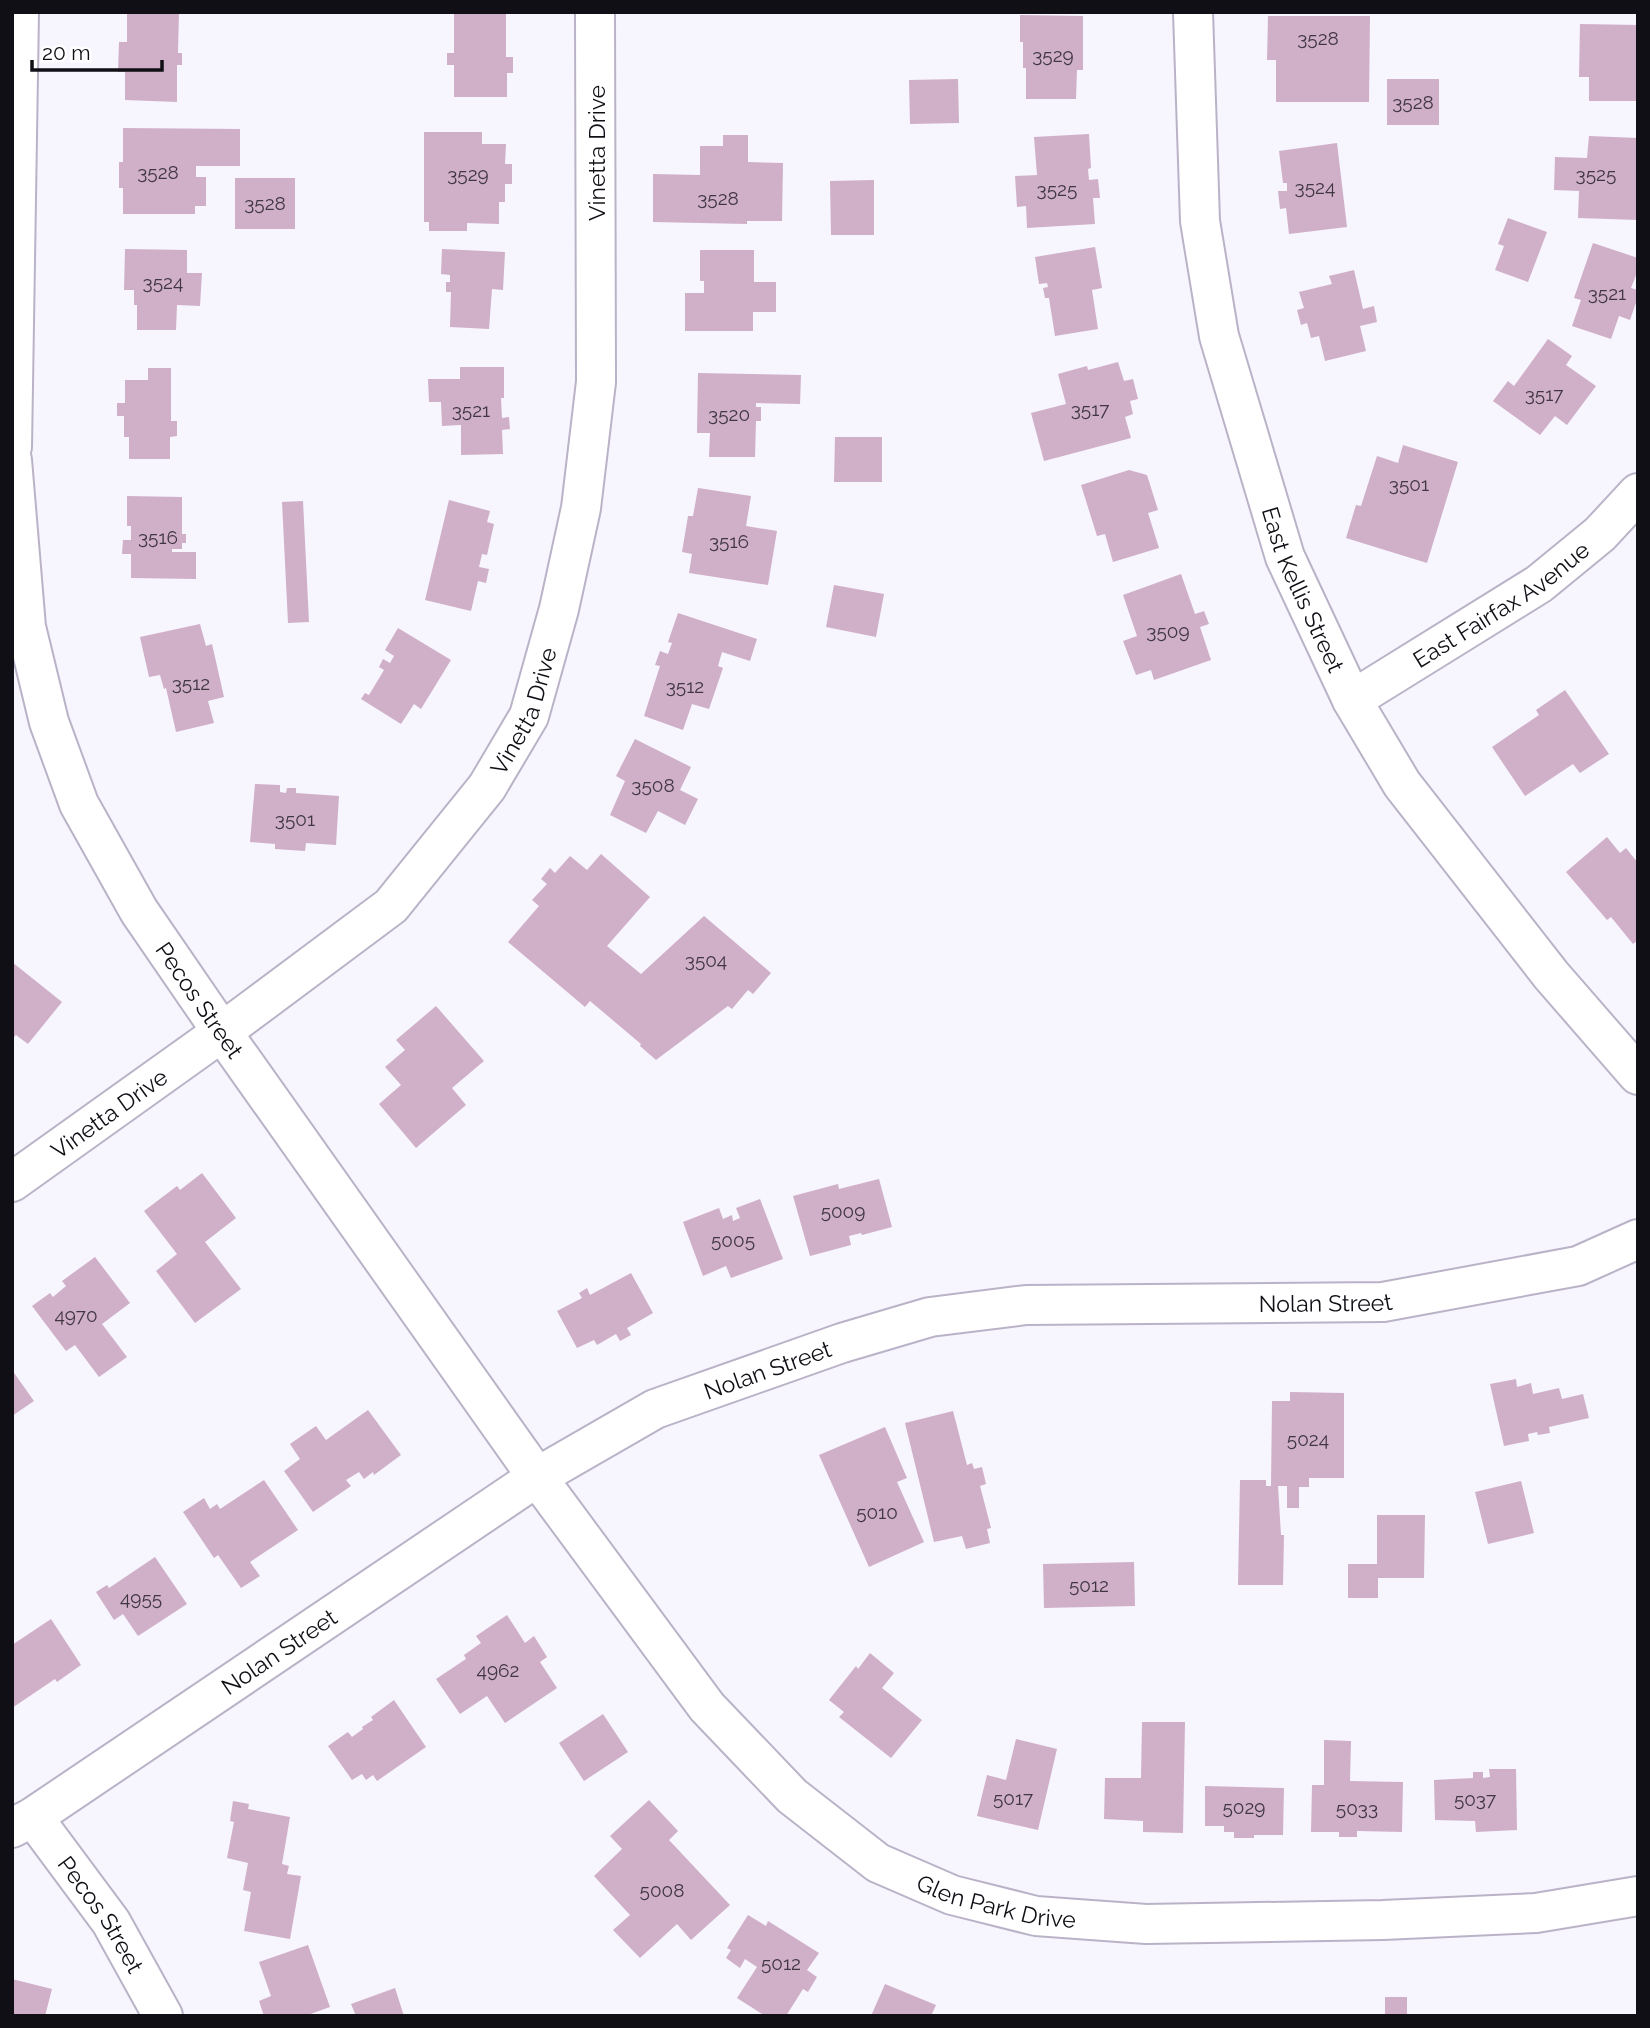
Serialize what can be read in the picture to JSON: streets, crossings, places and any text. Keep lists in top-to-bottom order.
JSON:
{
  "streets": {
    "street": [
      "Vinetta Drive",
      "East Kellis Street",
      "East Fairfax Avenue",
      "Pecos Street",
      "Nolan Street",
      "Glen Park Drive"
    ]
  },
  "crossings": [
    ["Vinetta Drive", "Pecos Street"],
    ["East Kellis Street", "East Fairfax Avenue"],
    ["Pecos Street", "Nolan Street"],
    ["Pecos Street", "Glen Park Drive"],
    ["Nolan Street", "Glen Park Drive"]
  ],
  "house_numbers": [
    "3528",
    "3529",
    "3528",
    "3528",
    "3529",
    "3525",
    "3524",
    "3525",
    "3528",
    "3528",
    "3524",
    "3521",
    "3517",
    "3517",
    "3521",
    "3520",
    "3501",
    "3516",
    "3516",
    "3509",
    "3512",
    "3512",
    "3508",
    "3501",
    "3504",
    "5009",
    "5005",
    "4970",
    "5024",
    "5010",
    "5012",
    "4955",
    "4962",
    "5017",
    "5037",
    "5029",
    "5033",
    "5008",
    "5012"
  ],
  "scale_bar": "20 m"
}
